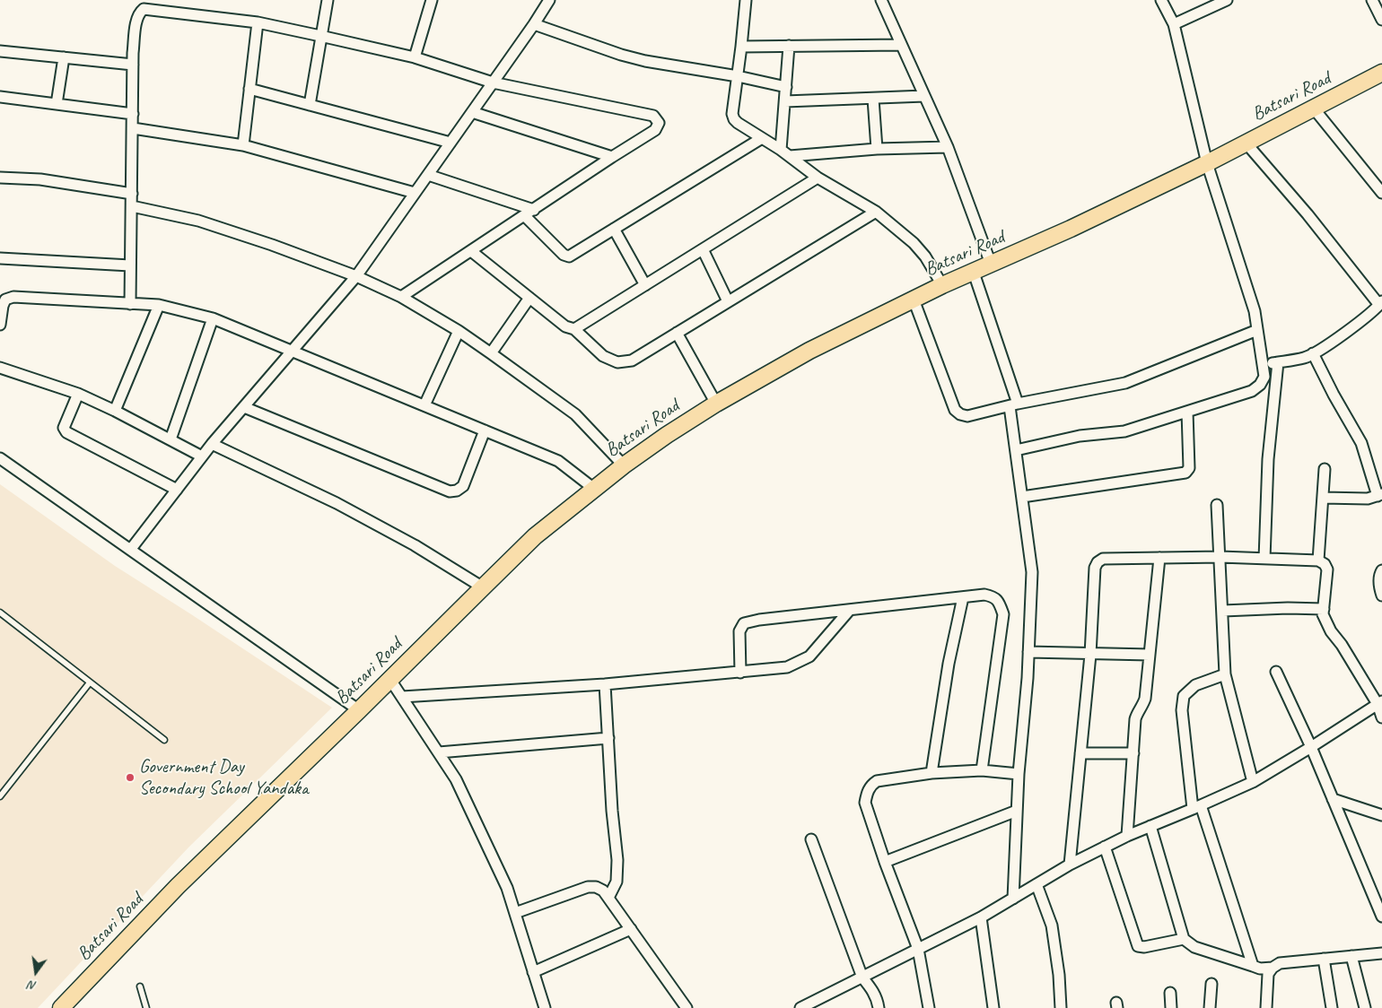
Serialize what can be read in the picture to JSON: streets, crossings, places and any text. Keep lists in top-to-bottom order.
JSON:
{
  "streets": {
    "main road": ["Batsari Road"]
  },
  "places": ["Government Day Secondary School Yandaka"],
  "north": "bottom"
}
